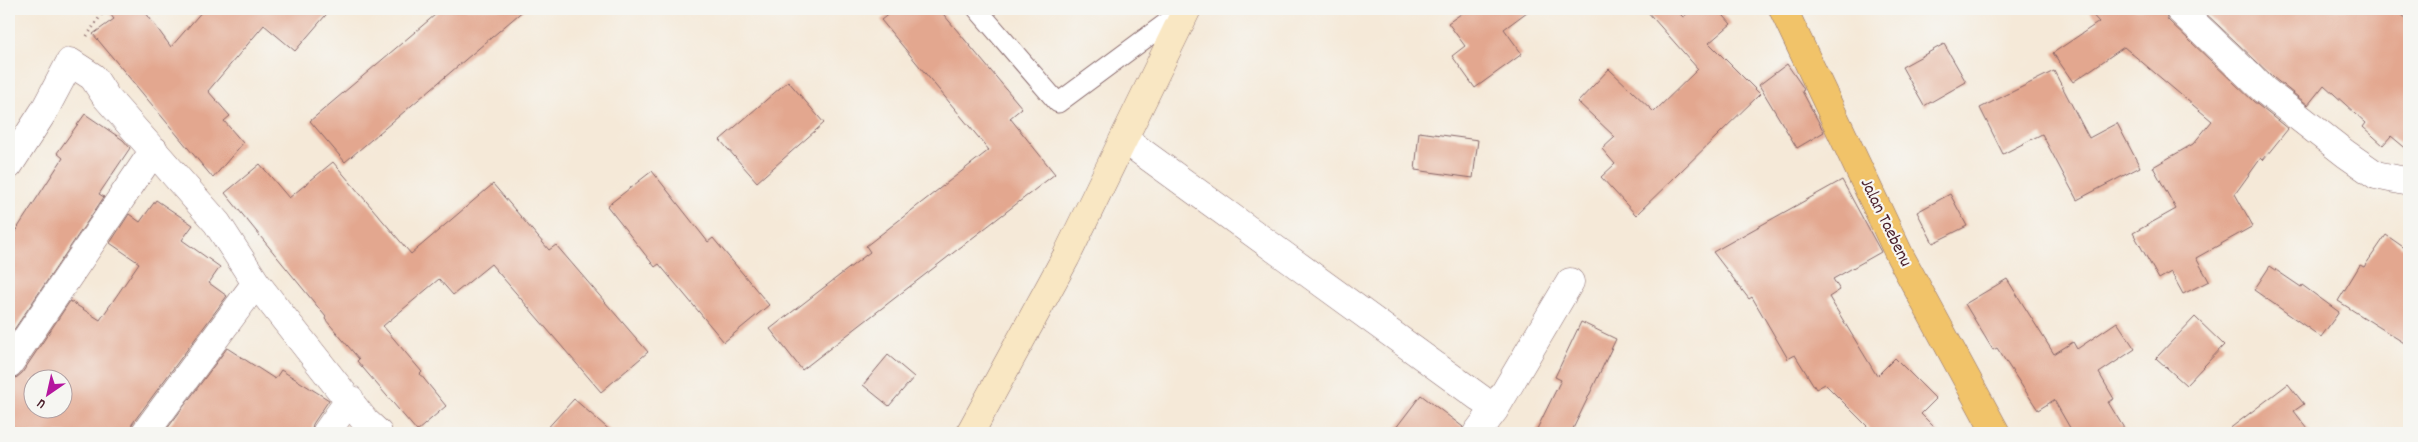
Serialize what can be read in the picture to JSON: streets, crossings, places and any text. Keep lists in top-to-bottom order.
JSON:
{
  "streets": {
    "main road": ["Jalan Taebenu"]
  },
  "north": "bottom left"
}
